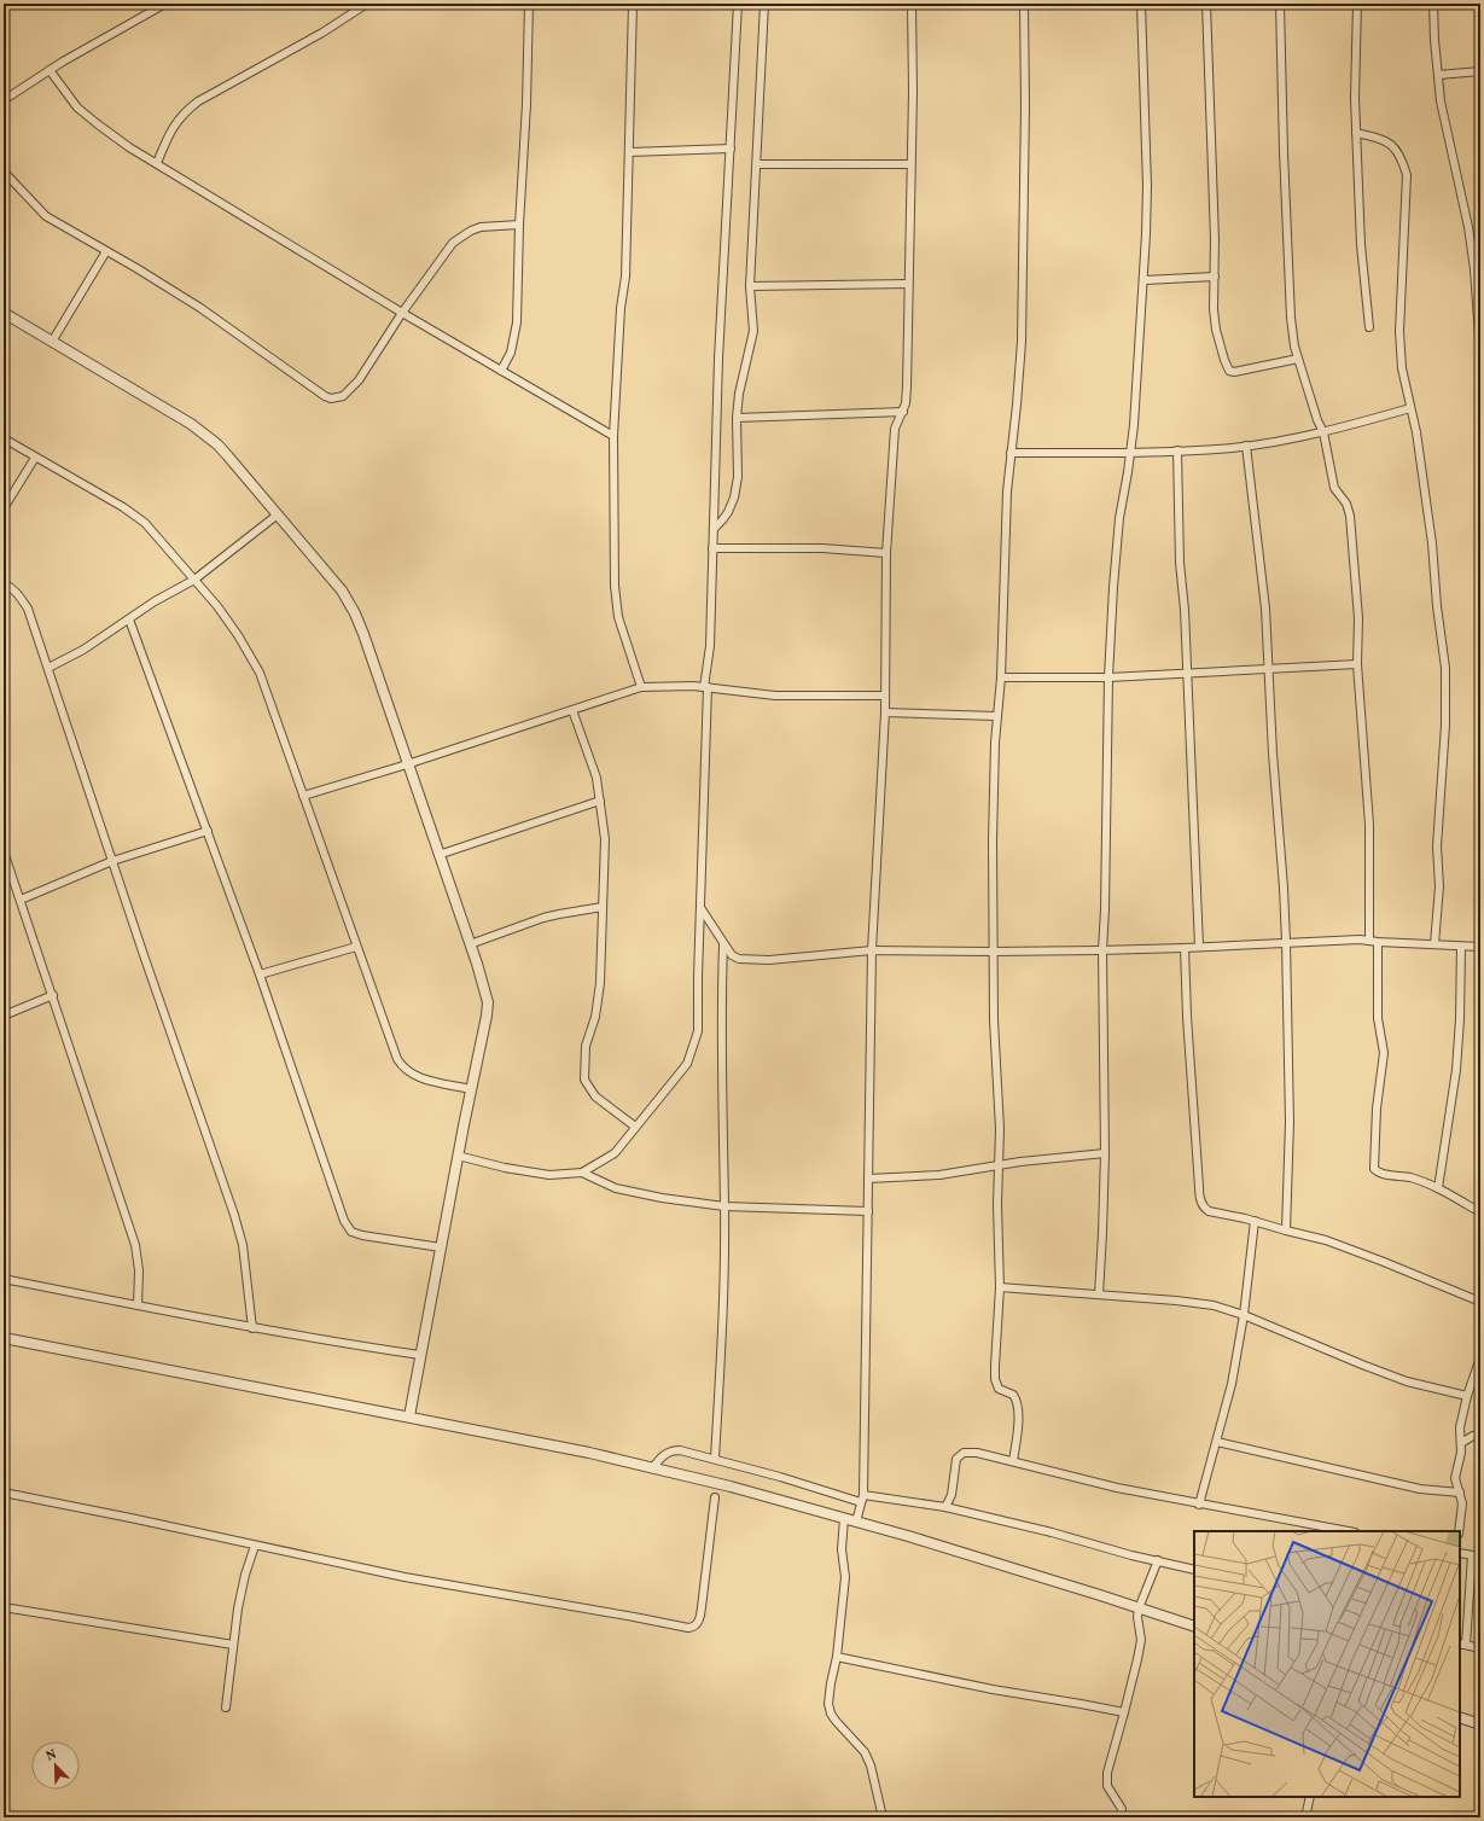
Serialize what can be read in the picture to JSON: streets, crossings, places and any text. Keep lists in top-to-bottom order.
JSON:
{
  "north": "top left"
}
